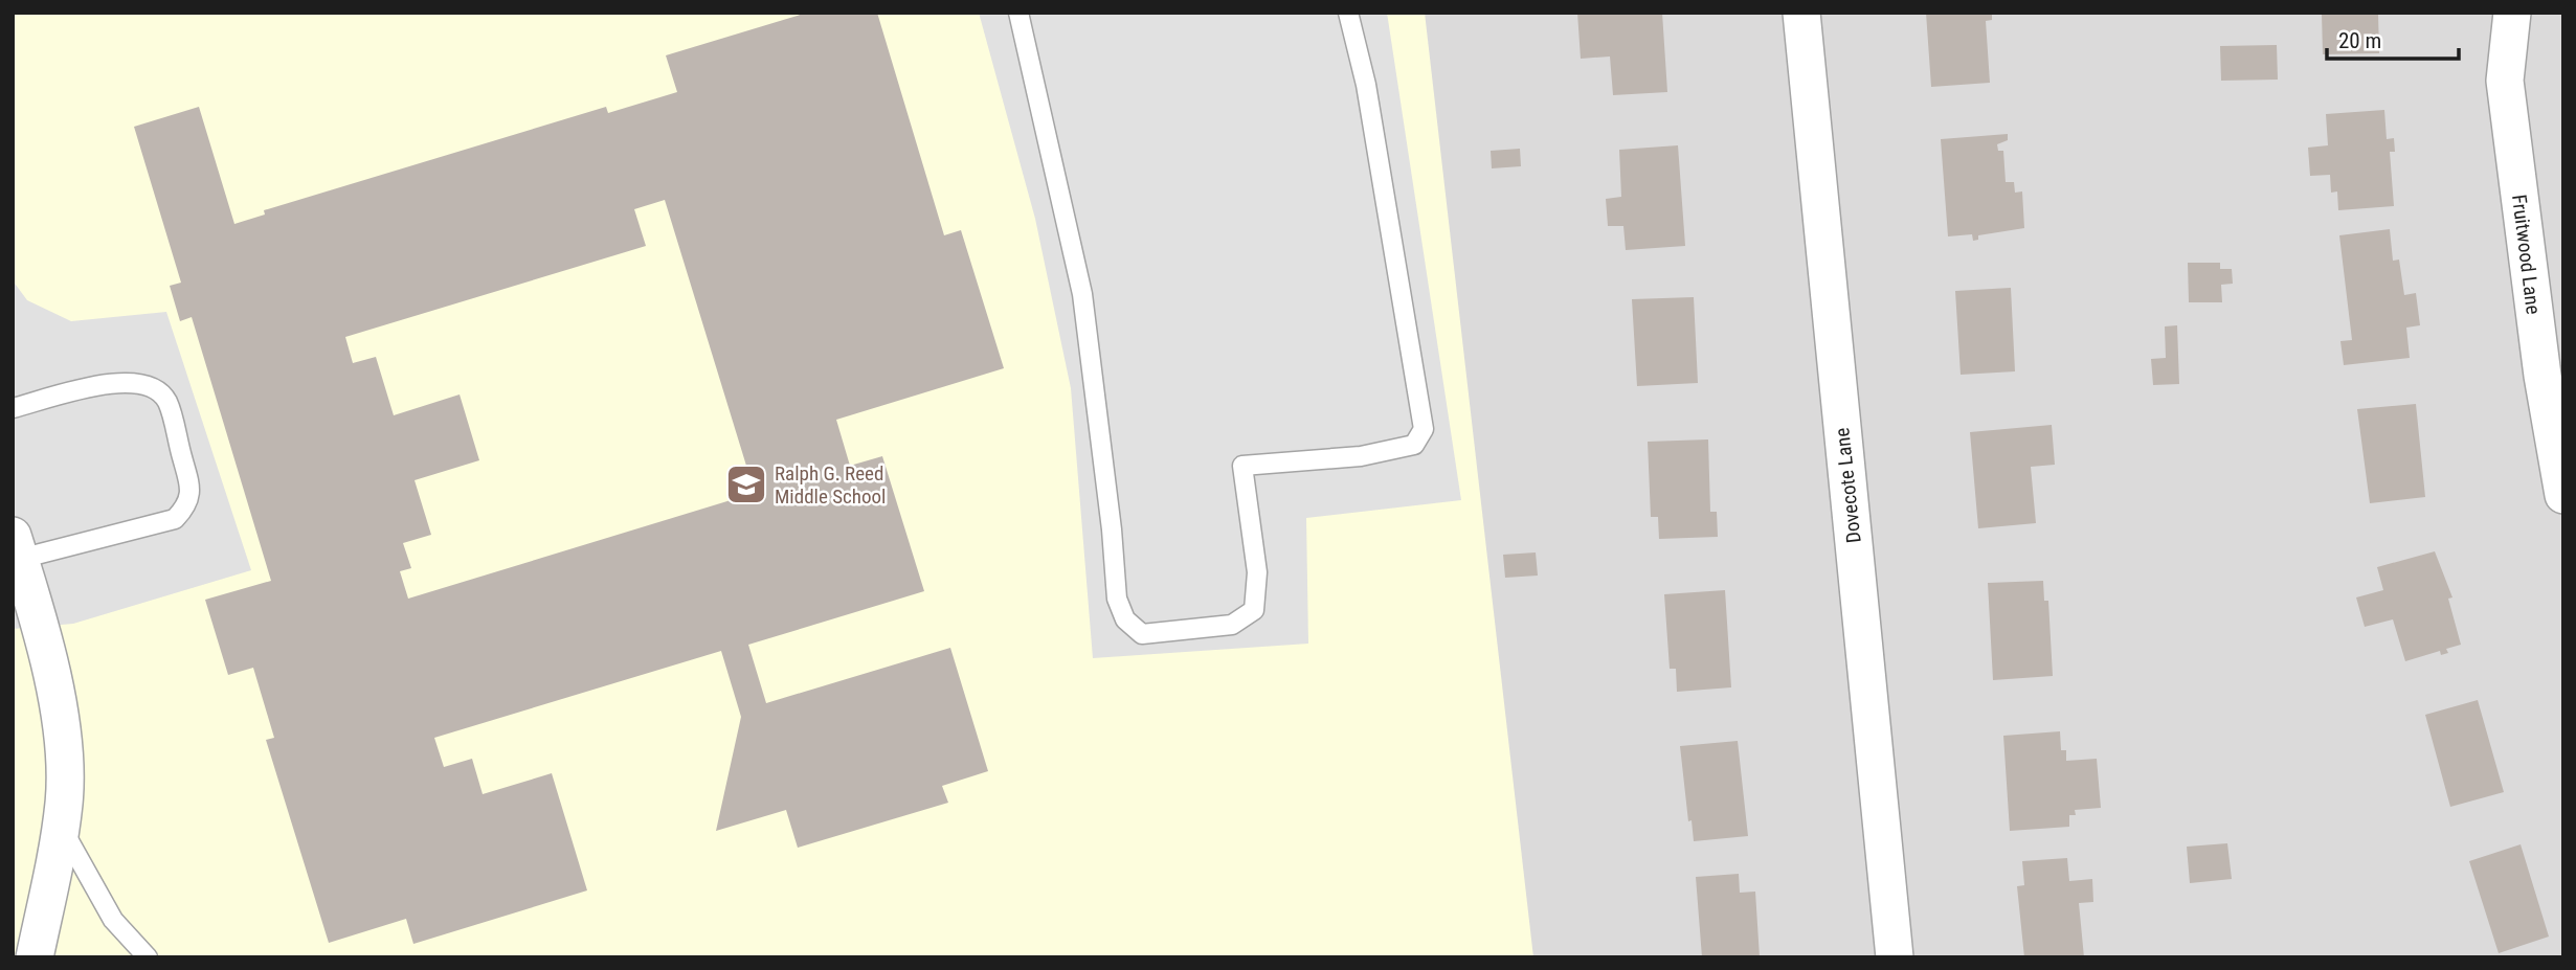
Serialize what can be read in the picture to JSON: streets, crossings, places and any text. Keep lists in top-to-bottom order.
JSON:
{
  "streets": {
    "street": ["Fruitwood Lane", "Dovecote Lane"]
  },
  "places": {
    "school or university": ["Ralph G. Reed Middle School"]
  },
  "scale_bar": "20 m"
}
